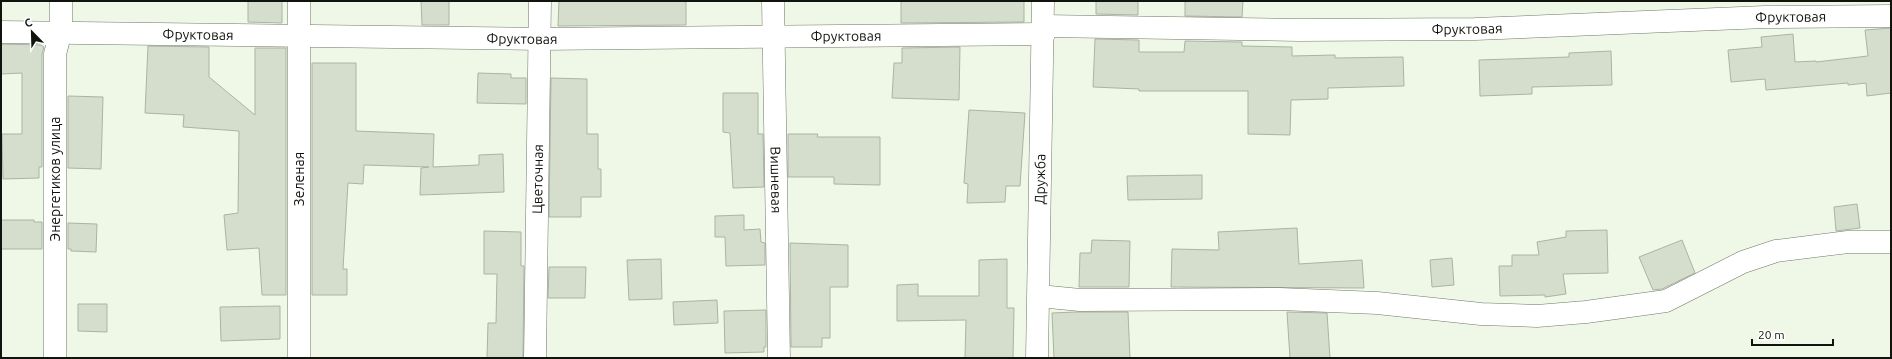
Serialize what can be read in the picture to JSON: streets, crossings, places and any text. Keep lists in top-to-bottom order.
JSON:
{
  "streets": {
    "street": [
      "Фруктовая",
      "Энергетиков улица",
      "Зеленая",
      "Цветочная",
      "Вишневая",
      "Дружба"
    ]
  },
  "crossings": [
    ["Фруктовая", "Энергетиков улица"],
    ["Фруктовая", "Зеленая"],
    ["Фруктовая", "Цветочная"],
    ["Фруктовая", "Вишневая"],
    ["Фруктовая", "Дружба"]
  ],
  "scale_bar": "20 m",
  "north": "top left"
}
